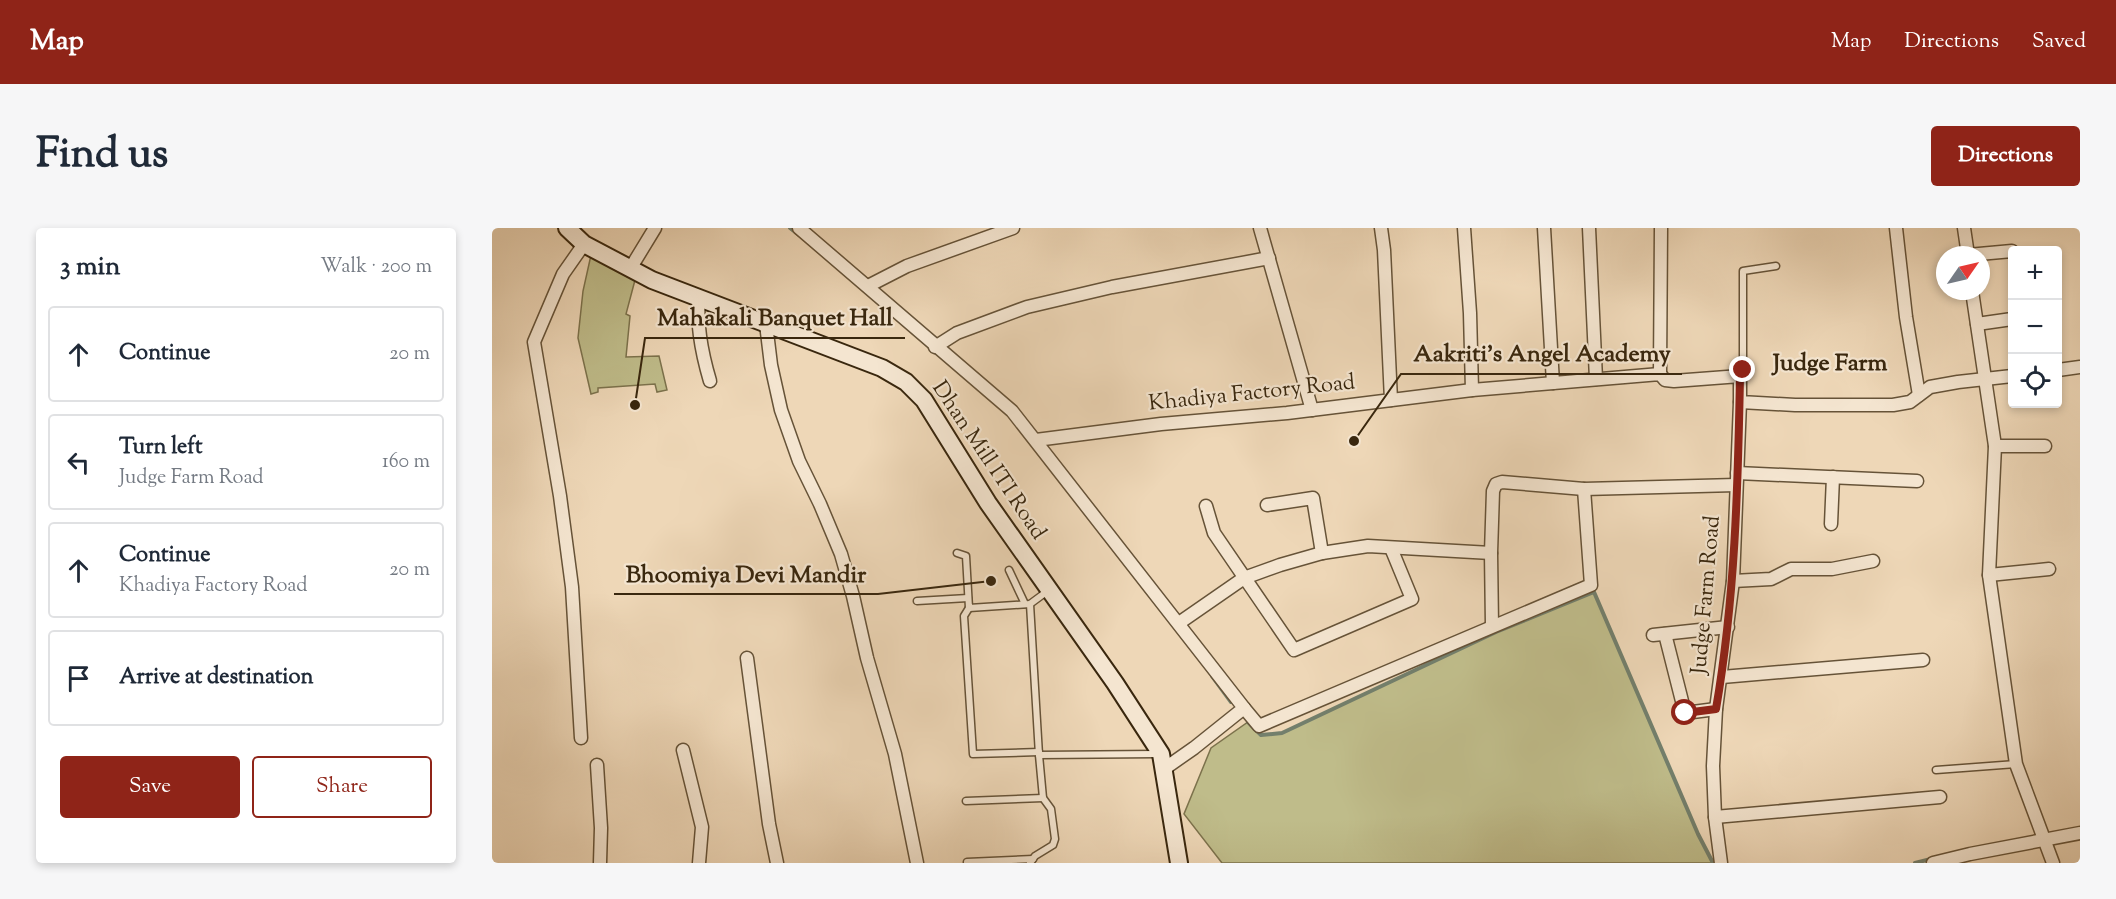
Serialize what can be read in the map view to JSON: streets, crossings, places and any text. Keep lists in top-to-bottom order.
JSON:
{
  "streets": {
    "street": ["Khadiya Factory Road", "Dhan Mill ITI Road", "Judge Farm Road"]
  },
  "districts": ["Judge Farm"],
  "places": ["Mahakali Banquet Hall", "Aakriti's Angel Academy", "Bhoomiya Devi Mandir"],
  "north": "top right",
  "page": {
    "header": "Map",
    "nav": ["Map", "Directions", "Saved"],
    "title": "Find us",
    "buttons": [
      "Directions",
      ["Save", "Share"]
    ],
    "heading": ["3 min", "Walk · 200 m"],
    "map_buttons": ["+", "−"],
    "list": [
      ["Continue", "20 m"],
      ["Turn left", "Judge Farm Road", "160 m"],
      ["Continue", "Khadiya Factory Road", "20 m"],
      "Arrive at destination"
    ]
  }
}
